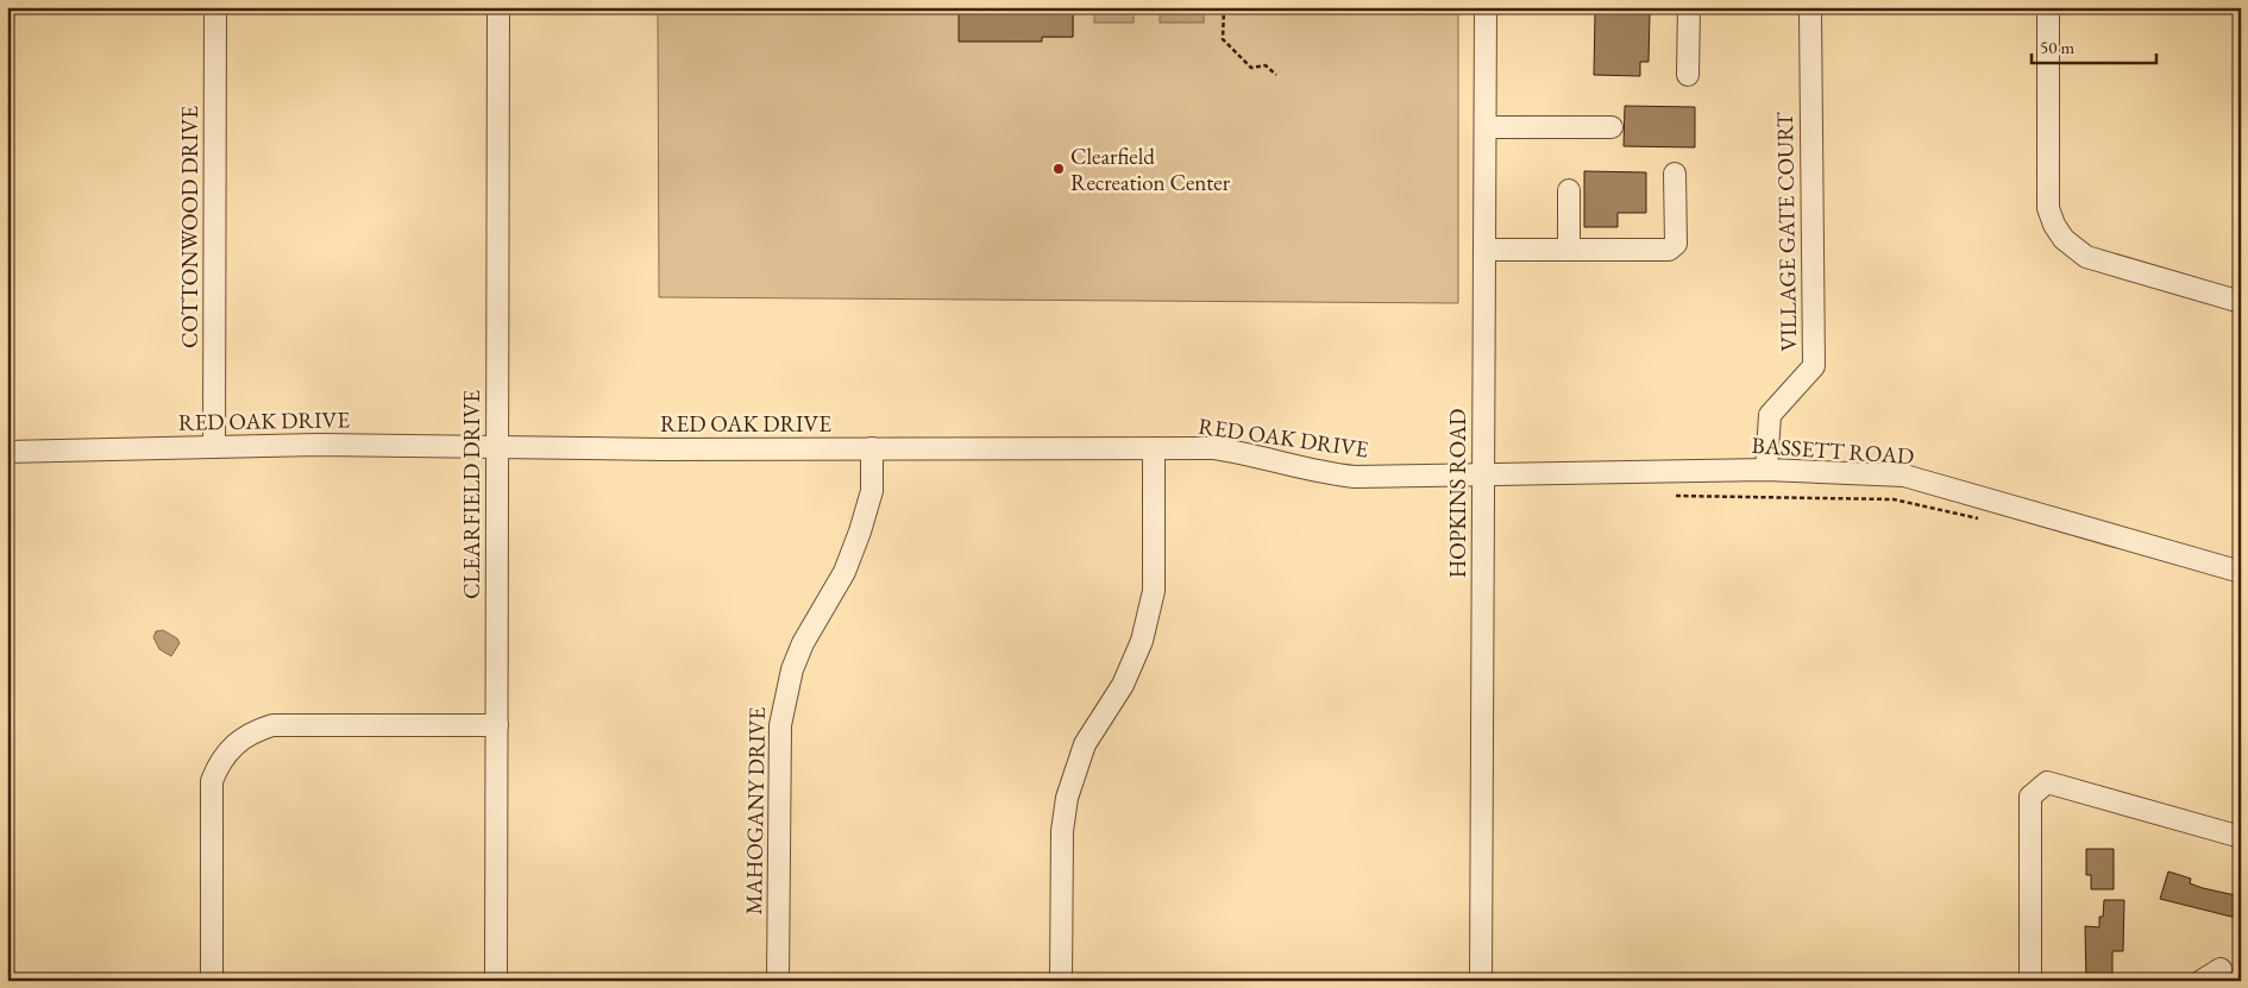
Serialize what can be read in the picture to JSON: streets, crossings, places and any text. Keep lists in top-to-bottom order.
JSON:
{
  "streets": {
    "street": [
      "COTTONWOOD DRIVE",
      "VILLAGE GATE COURT",
      "RED OAK DRIVE",
      "BASSETT ROAD",
      "HOPKINS ROAD",
      "CLEARFIELD DRIVE",
      "MAHOGANY DRIVE"
    ]
  },
  "crossings": [
    ["COTTONWOOD DRIVE", "RED OAK DRIVE"],
    ["VILLAGE GATE COURT", "BASSETT ROAD"],
    ["RED OAK DRIVE", "BASSETT ROAD"],
    ["RED OAK DRIVE", "HOPKINS ROAD"],
    ["RED OAK DRIVE", "CLEARFIELD DRIVE"],
    ["RED OAK DRIVE", "MAHOGANY DRIVE"],
    ["BASSETT ROAD", "HOPKINS ROAD"]
  ],
  "places": ["Clearfield Recreation Center"],
  "scale_bar": "50 m"
}
